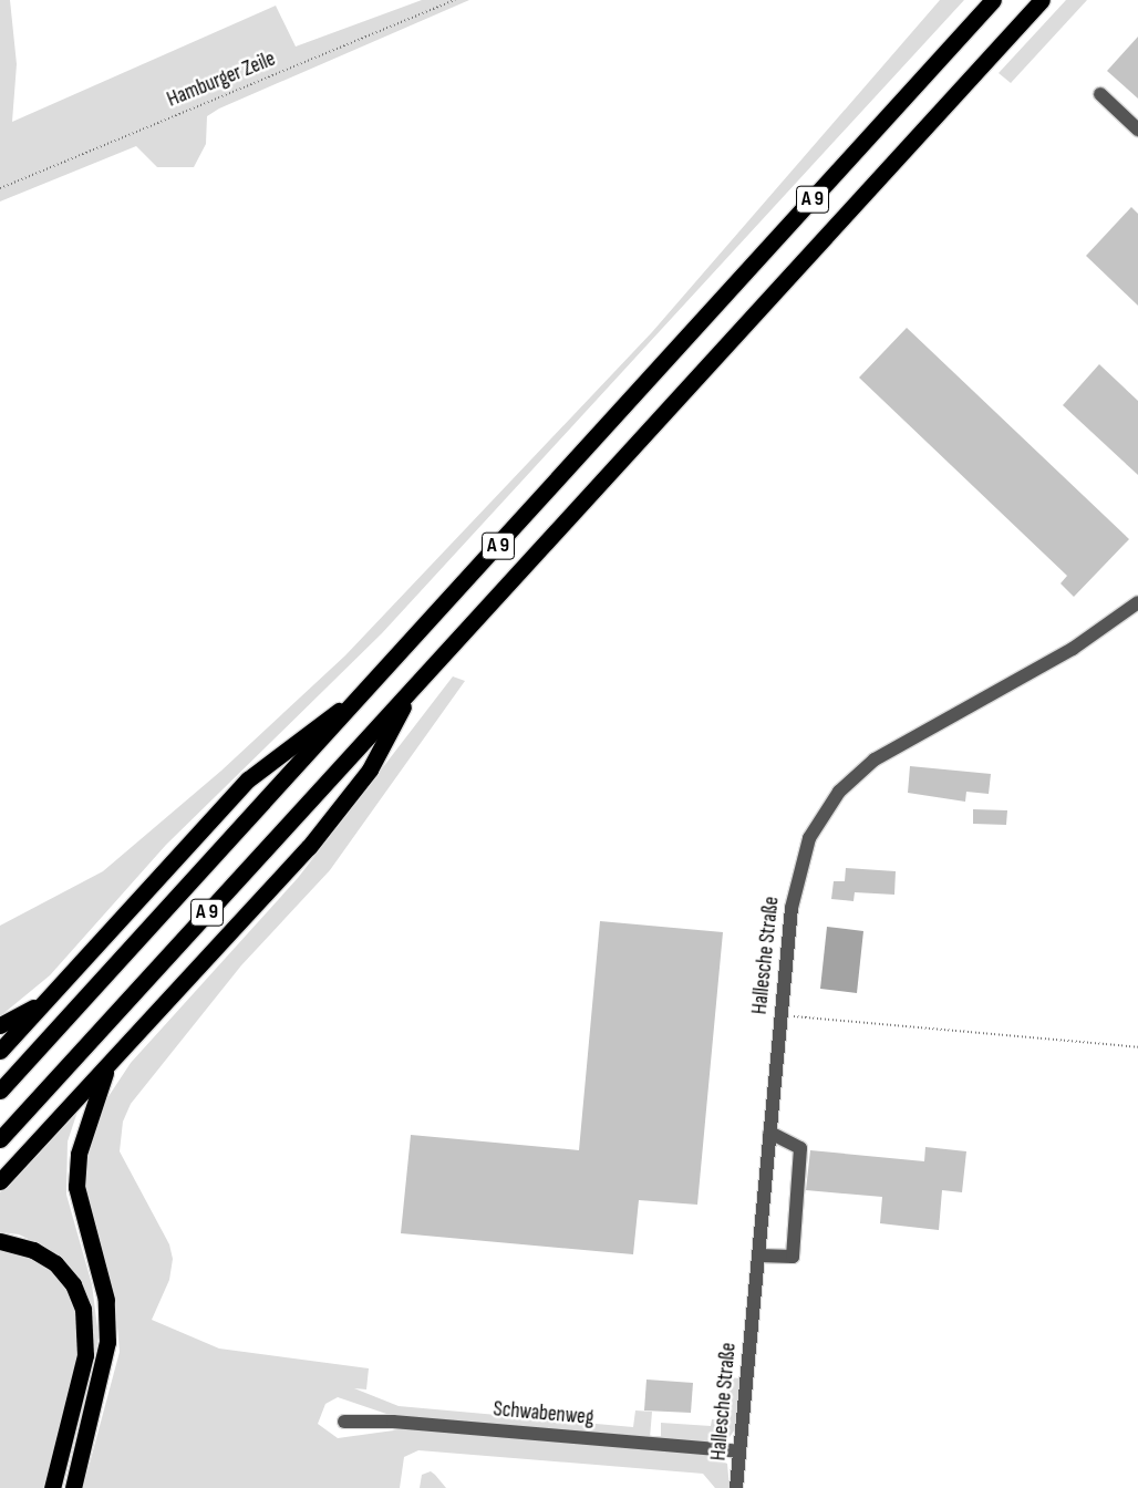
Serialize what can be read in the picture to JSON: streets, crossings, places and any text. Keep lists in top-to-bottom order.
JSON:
{
  "streets": {
    "highway": ["A 9"],
    "street": ["Hallesche Straße", "Schwabenweg"],
    "path": ["Hamburger Zeile"]
  },
  "crossings": [
    ["Hallesche Straße", "Schwabenweg"]
  ]
}
